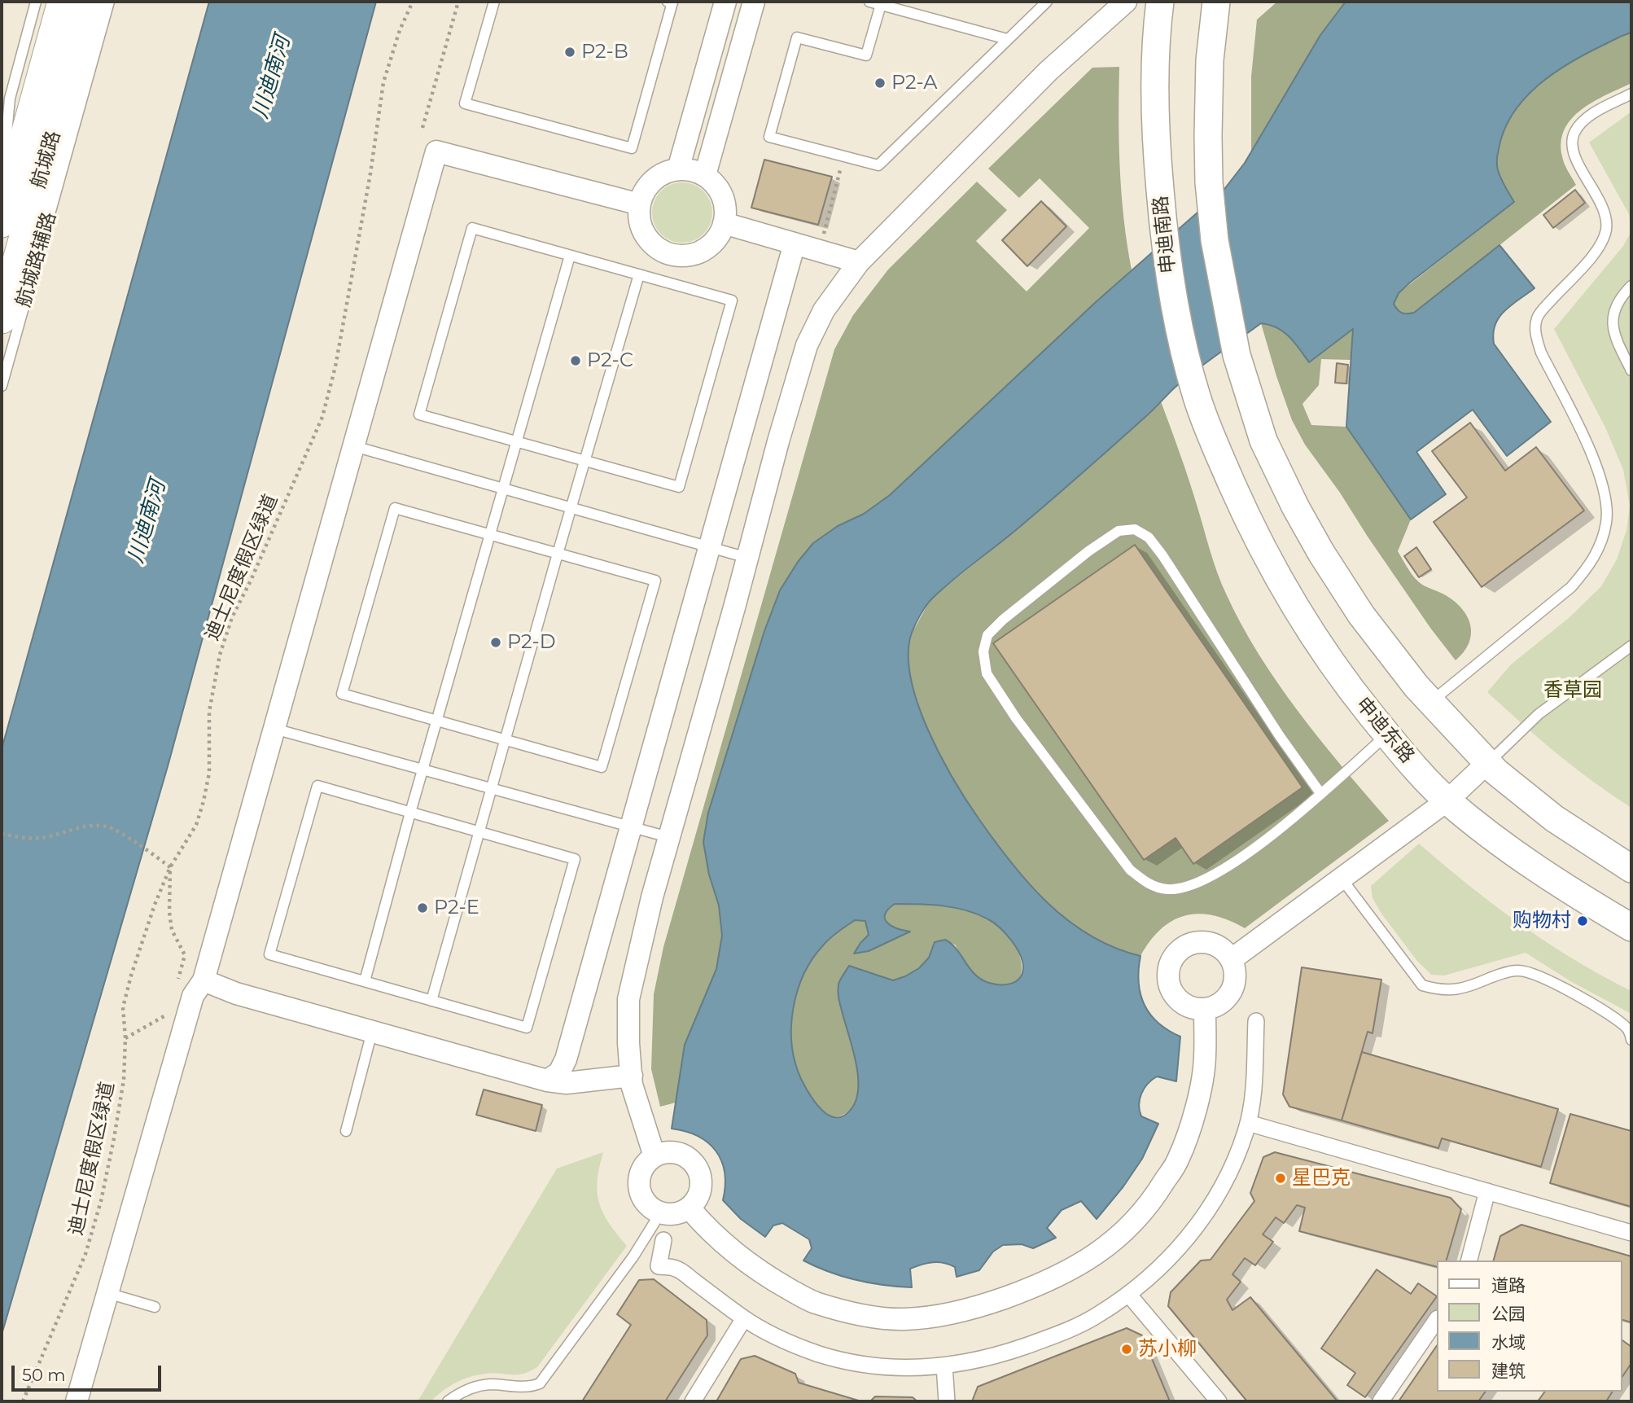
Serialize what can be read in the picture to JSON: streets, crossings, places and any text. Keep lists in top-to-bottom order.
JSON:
{
  "streets": {
    "main road": ["航城路"],
    "street": ["申迪南路", "申迪东路"],
    "lane": ["航城路辅路"],
    "path": ["迪士尼度假区绿道"]
  },
  "crossings": [
    ["申迪南路", "申迪东路"]
  ],
  "water": ["川迪南河"],
  "parks": ["香草园"],
  "places": [
    "P2-B",
    "P2-A",
    "P2-C",
    "P2-D",
    "P2-E",
    "购物村",
    "星巴克",
    "苏小柳"
  ],
  "legend": [
    "道路",
    "公园",
    "水域",
    "建筑"
  ],
  "scale_bar": "50 m"
}
